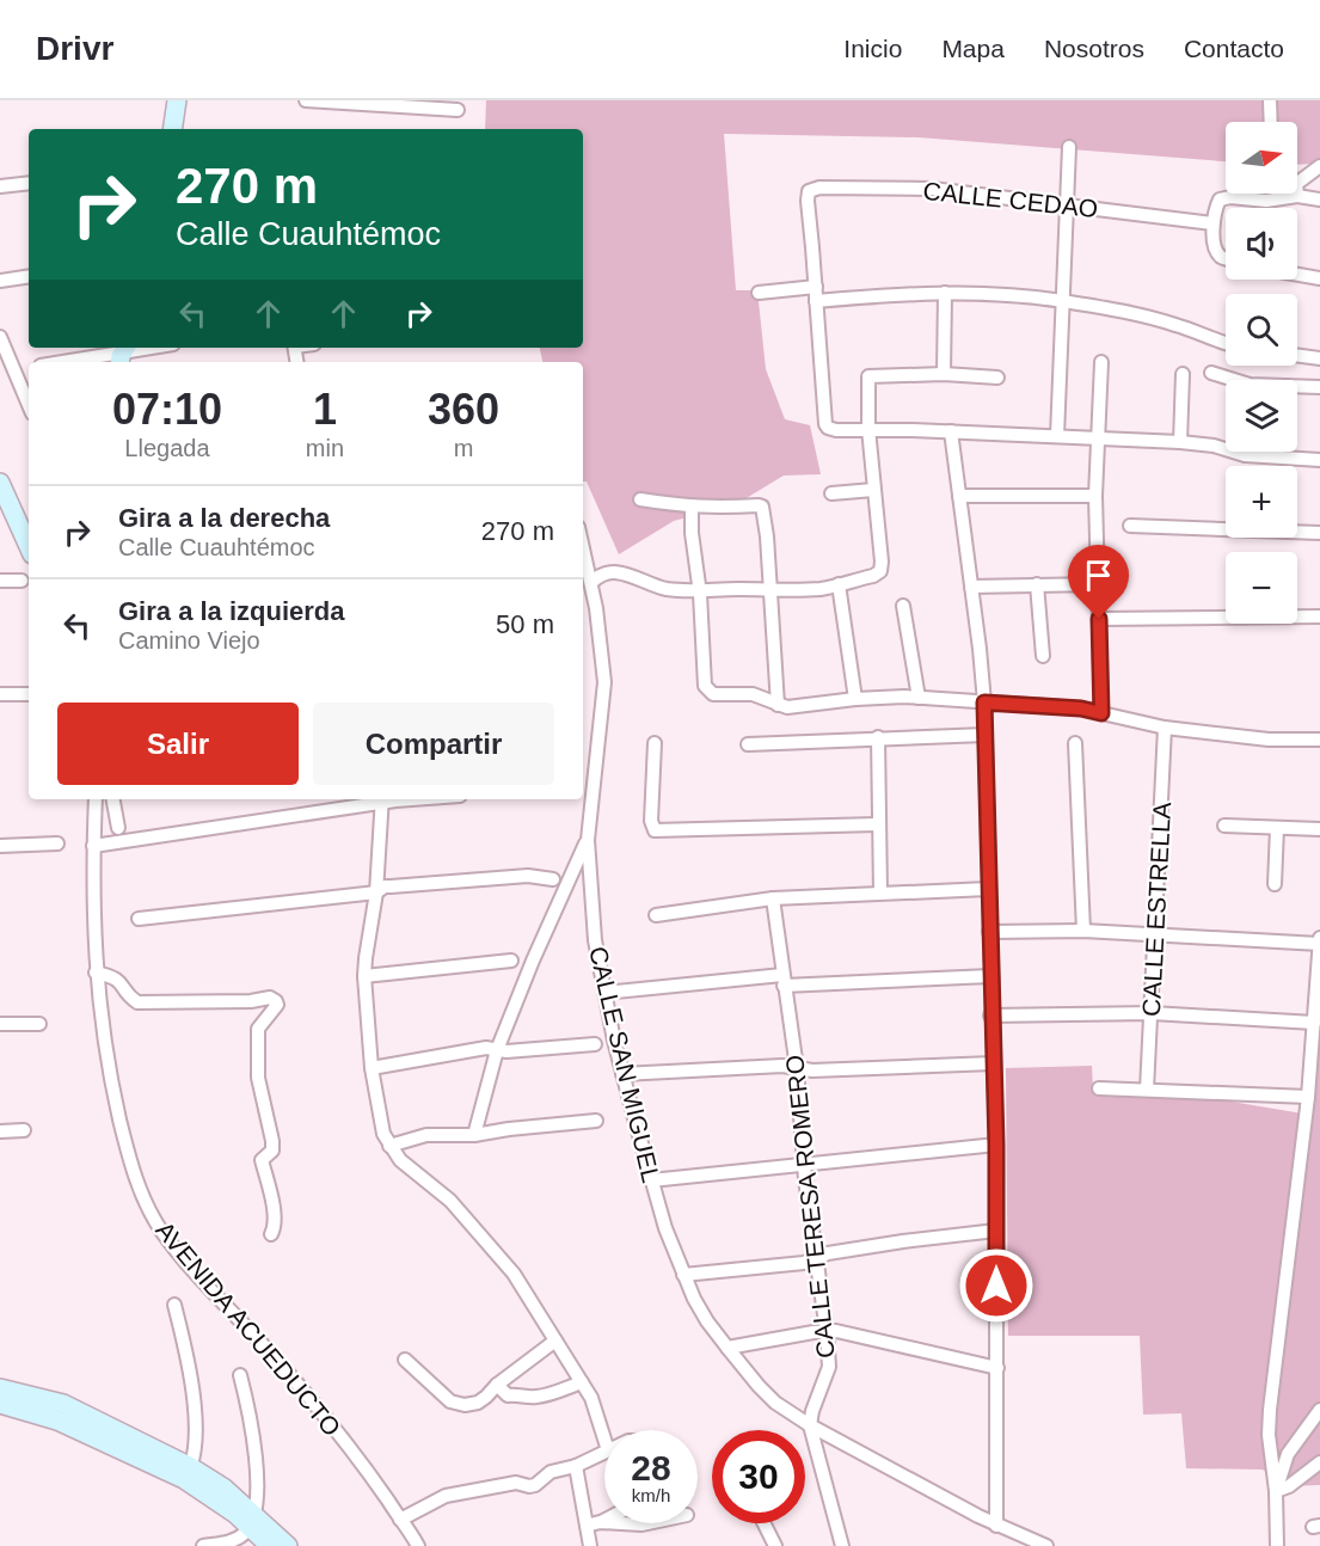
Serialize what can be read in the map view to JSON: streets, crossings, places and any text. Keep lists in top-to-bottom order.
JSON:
{
  "streets": {
    "street": [
      "CALLE CEDAO",
      "CALLE ESTRELLA",
      "CALLE SAN MIGUEL",
      "CALLE TERESA ROMERO",
      "AVENIDA ACUEDUCTO"
    ]
  },
  "crossings": [
    ["CALLE SAN MIGUEL", "CALLE TERESA ROMERO"]
  ],
  "north": "right",
  "page": {
    "header": "Drivr",
    "nav": [
      "Inicio",
      "Mapa",
      "Nosotros",
      "Contacto"
    ],
    "map_buttons": ["+", "−"],
    "turn": ["270 m", "Calle Cuauhtémoc"],
    "eta": [
      "07:10",
      "Llegada",
      "1",
      "min",
      "360",
      "m"
    ],
    "list": [
      {
        "name": "Gira a la derecha",
        "note": "Calle Cuauhtémoc",
        "value": "270 m"
      },
      {
        "name": "Gira a la izquierda",
        "note": "Camino Viejo",
        "value": "50 m"
      }
    ],
    "buttons": ["Salir", "Compartir"],
    "speed": "28 km/h",
    "limit": "30"
  }
}
